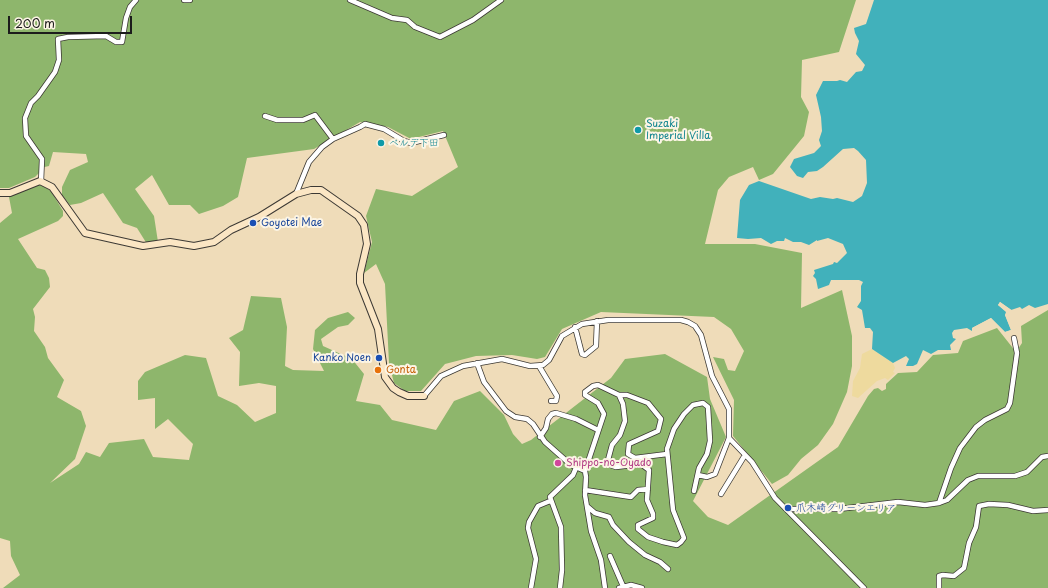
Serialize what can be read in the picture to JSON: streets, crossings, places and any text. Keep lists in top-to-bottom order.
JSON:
{
  "places": [
    "Suzaki Imperial Villa",
    "ベルデ下田",
    "Goyotei Mae",
    "Kanko Noen",
    "Gonta",
    "Shippo-no-Oyado",
    "爪木崎グリーンエリア"
  ],
  "scale_bar": "200 m"
}
